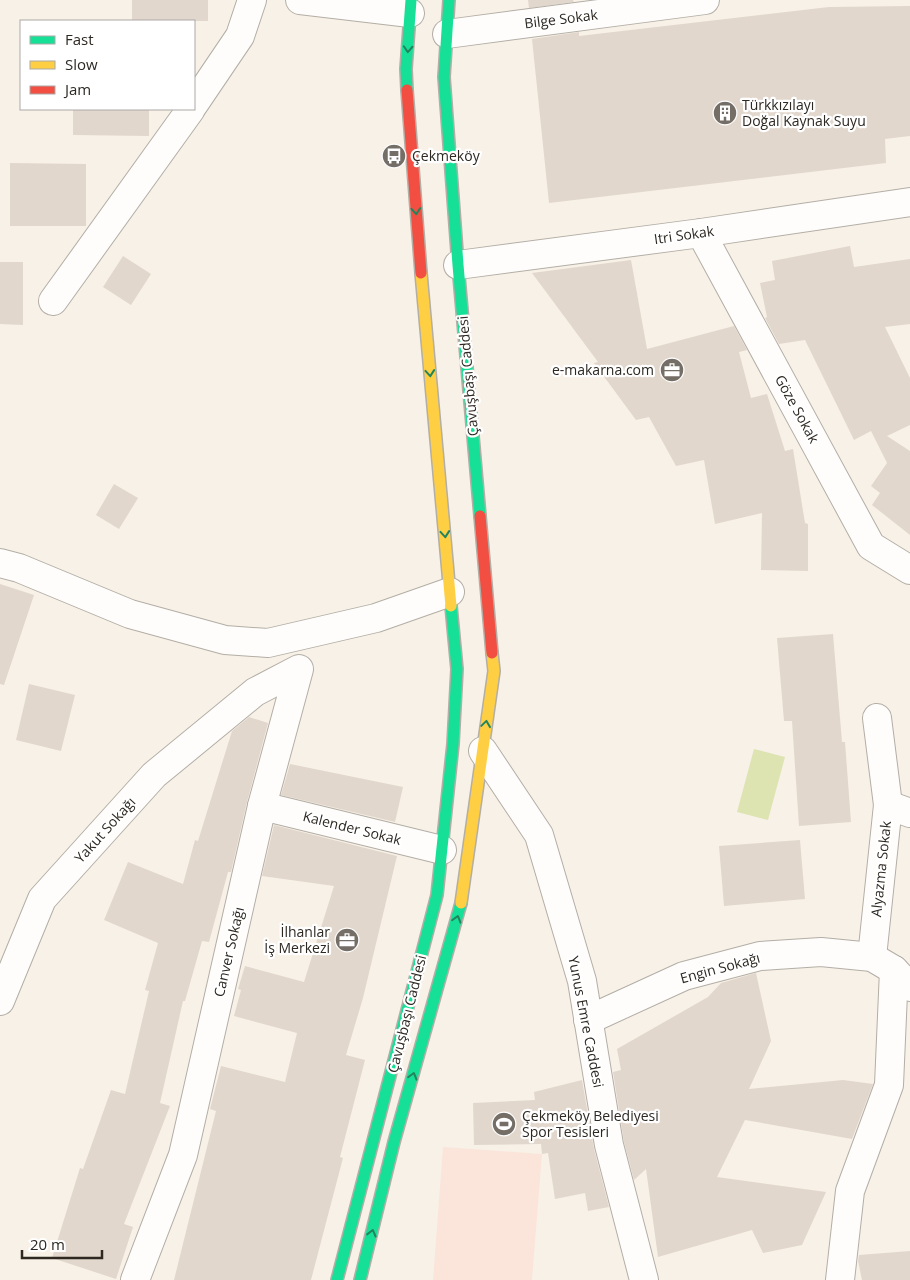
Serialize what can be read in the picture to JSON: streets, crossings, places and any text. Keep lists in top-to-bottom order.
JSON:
{
  "streets": {
    "main road": ["Çavuşbaşı Caddesi"],
    "street": [
      "Bilge Sokak",
      "Itri Sokak",
      "Göze Sokak",
      "Kalender Sokak",
      "Yakut Sokağı",
      "Alyazma Sokak",
      "Canver Sokağı",
      "Engin Sokağı",
      "Yunus Emre Caddesi"
    ]
  },
  "crossings": [
    ["Bilge Sokak", "Çavuşbaşı Caddesi"],
    ["Itri Sokak", "Çavuşbaşı Caddesi"],
    ["Itri Sokak", "Göze Sokak"],
    ["Çavuşbaşı Caddesi", "Kalender Sokak"],
    ["Çavuşbaşı Caddesi", "Yunus Emre Caddesi"],
    ["Kalender Sokak", "Canver Sokağı"],
    ["Yakut Sokağı", "Canver Sokağı"],
    ["Alyazma Sokak", "Engin Sokağı"],
    ["Engin Sokağı", "Yunus Emre Caddesi"]
  ],
  "places": {
    "building": ["Türkkızılayı Doğal Kaynak Suyu"],
    "bus stop": ["Çekmeköy"],
    "office": ["e-makarna.com", "İlhanlar İş Merkezi"],
    "sports": ["Çekmeköy Belediyesi Spor Tesisleri"]
  },
  "legend": ["Fast", "Slow", "Jam"],
  "scale_bar": "20 m"
}
